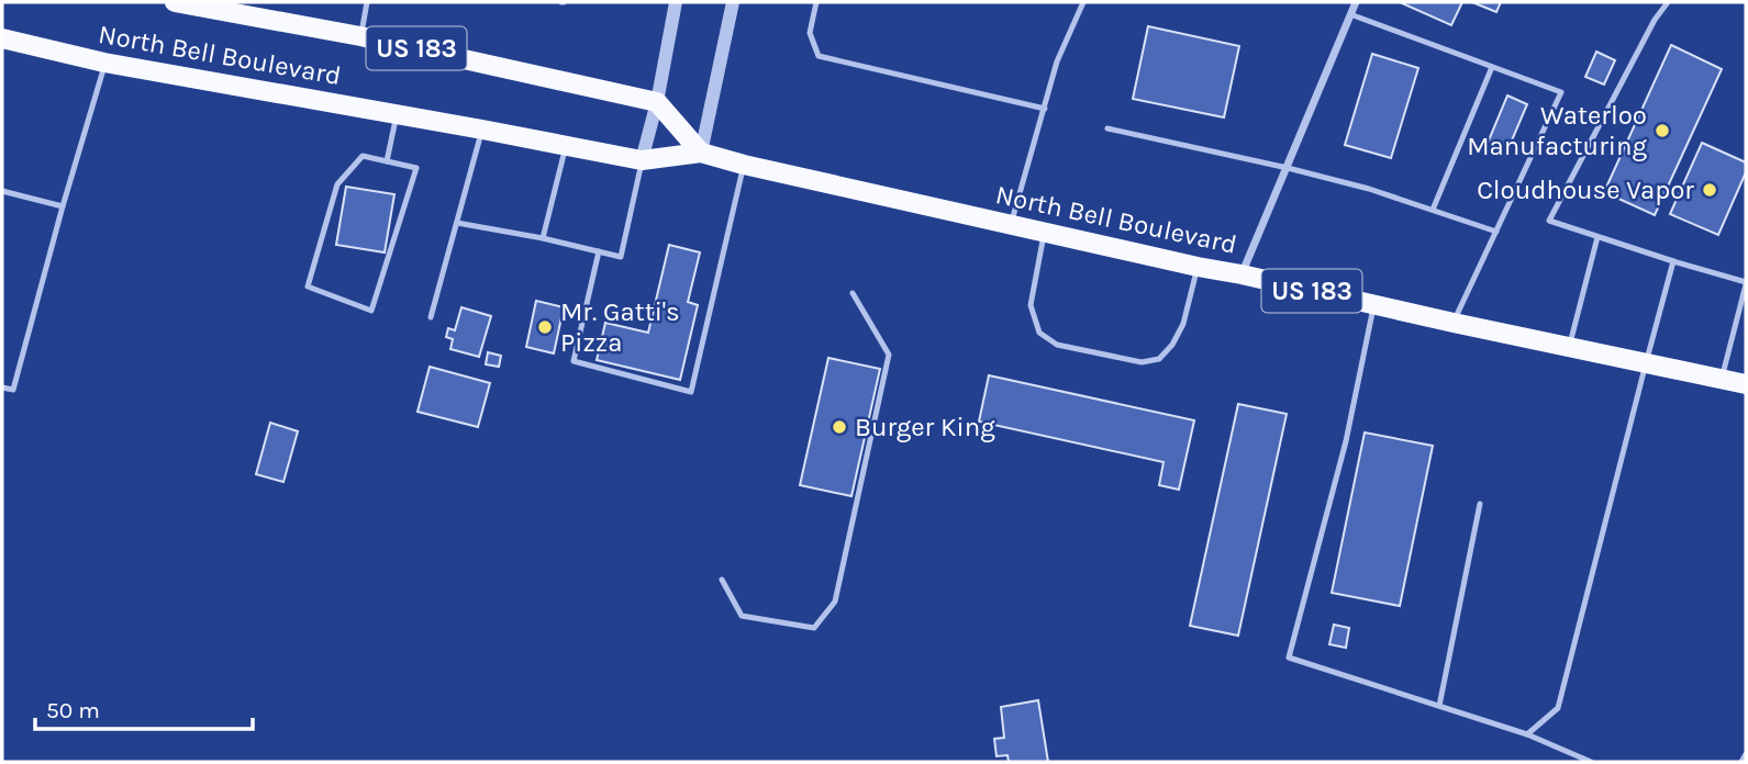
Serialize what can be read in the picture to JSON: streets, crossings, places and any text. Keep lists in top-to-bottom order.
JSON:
{
  "streets": {
    "main road": ["US 183", "North Bell Boulevard"]
  },
  "places": [
    "Waterloo Manufacturing",
    "Cloudhouse Vapor",
    "Mr. Gatti's Pizza",
    "Burger King"
  ],
  "scale_bar": "50 m"
}
